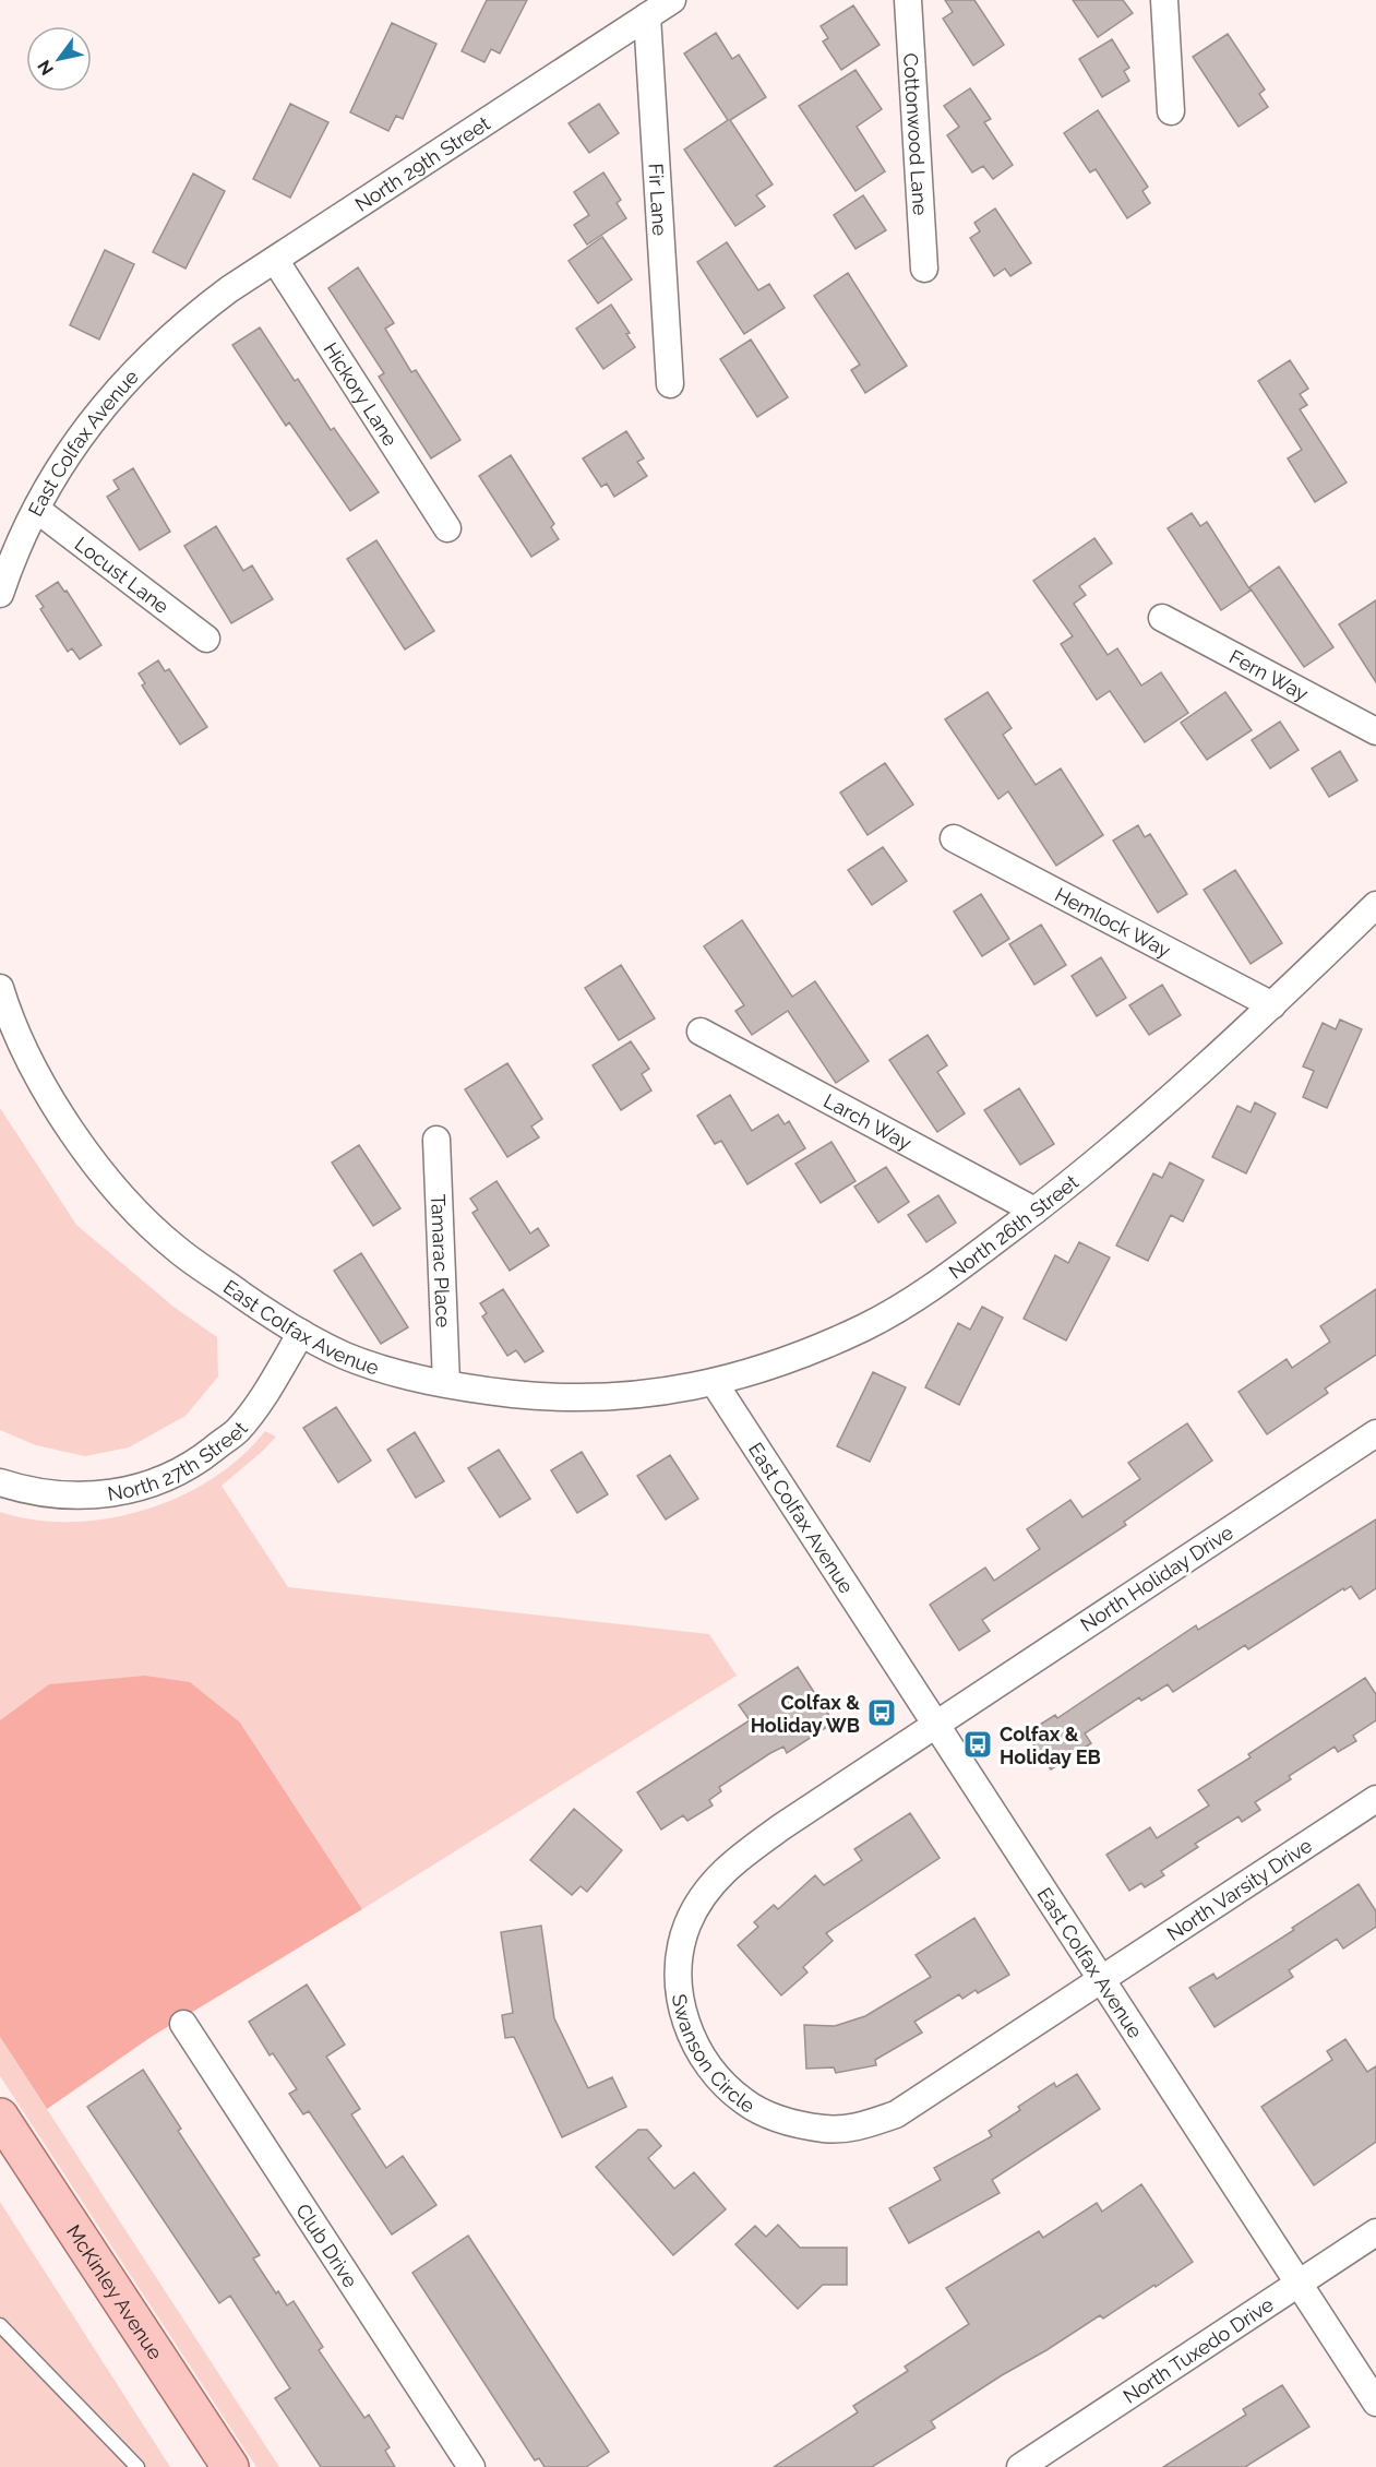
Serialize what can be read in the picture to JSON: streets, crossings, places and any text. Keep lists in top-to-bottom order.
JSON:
{
  "streets": {
    "main road": ["McKinley Avenue"],
    "street": [
      "Cottonwood Lane",
      "North 29th Street",
      "Fir Lane",
      "Hickory Lane",
      "East Colfax Avenue",
      "Locust Lane",
      "Fern Way",
      "Hemlock Way",
      "Larch Way",
      "North 26th Street",
      "Tamarac Place",
      "North 27th Street",
      "North Holiday Drive",
      "North Varsity Drive",
      "Swanson Circle",
      "Club Drive",
      "North Tuxedo Drive"
    ]
  },
  "crossings": [
    ["North 29th Street", "Fir Lane"],
    ["North 29th Street", "Hickory Lane"],
    ["North 29th Street", "East Colfax Avenue"],
    ["East Colfax Avenue", "Locust Lane"],
    ["East Colfax Avenue", "North 26th Street"],
    ["East Colfax Avenue", "Tamarac Place"],
    ["East Colfax Avenue", "North 27th Street"],
    ["East Colfax Avenue", "North Holiday Drive"],
    ["East Colfax Avenue", "North Varsity Drive"],
    ["East Colfax Avenue", "Swanson Circle"],
    ["East Colfax Avenue", "North Tuxedo Drive"],
    ["Hemlock Way", "North 26th Street"],
    ["Larch Way", "North 26th Street"],
    ["North Holiday Drive", "Swanson Circle"],
    ["North Varsity Drive", "Swanson Circle"]
  ],
  "places": {
    "bus stop": ["Colfax & Holiday WB", "Colfax & Holiday EB"]
  },
  "north": "bottom left"
}
